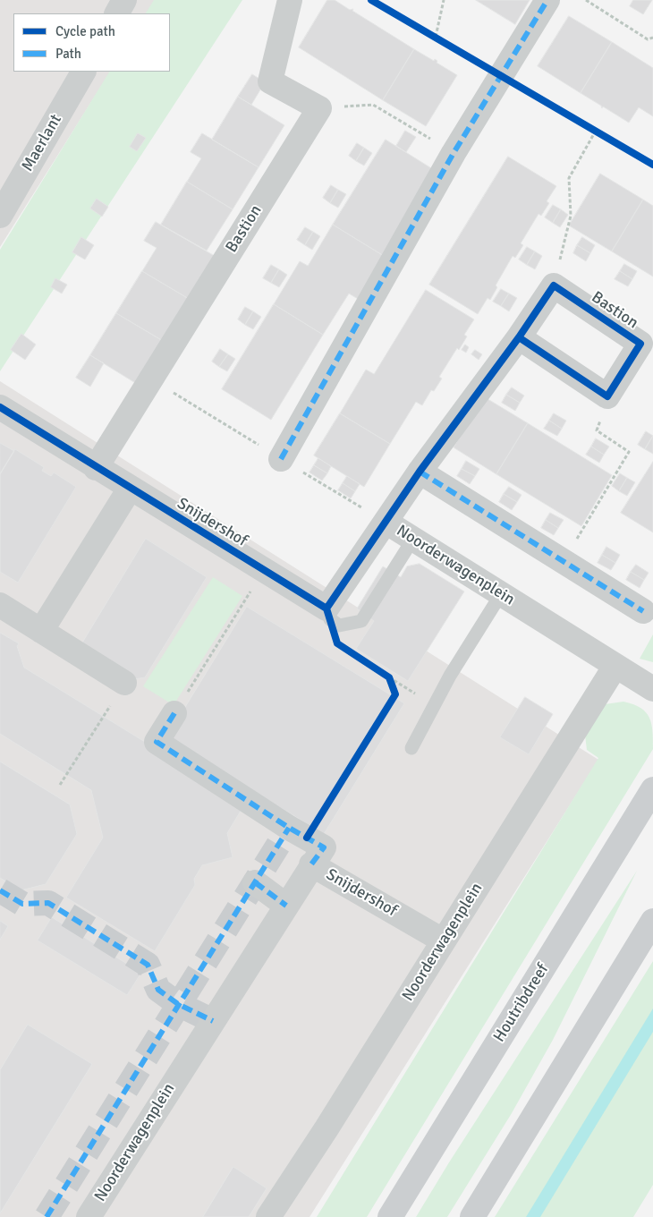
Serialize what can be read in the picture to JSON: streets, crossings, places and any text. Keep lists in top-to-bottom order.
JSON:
{
  "streets": {
    "main road": ["Houtribdreef"],
    "street": [
      "Maerlant",
      "Bastion",
      "Snijdershof",
      "Noorderwagenplein"
    ]
  },
  "crossings": [
    ["Bastion", "Snijdershof"],
    ["Snijdershof", "Noorderwagenplein"]
  ],
  "legend": ["Cycle path", "Path"]
}
